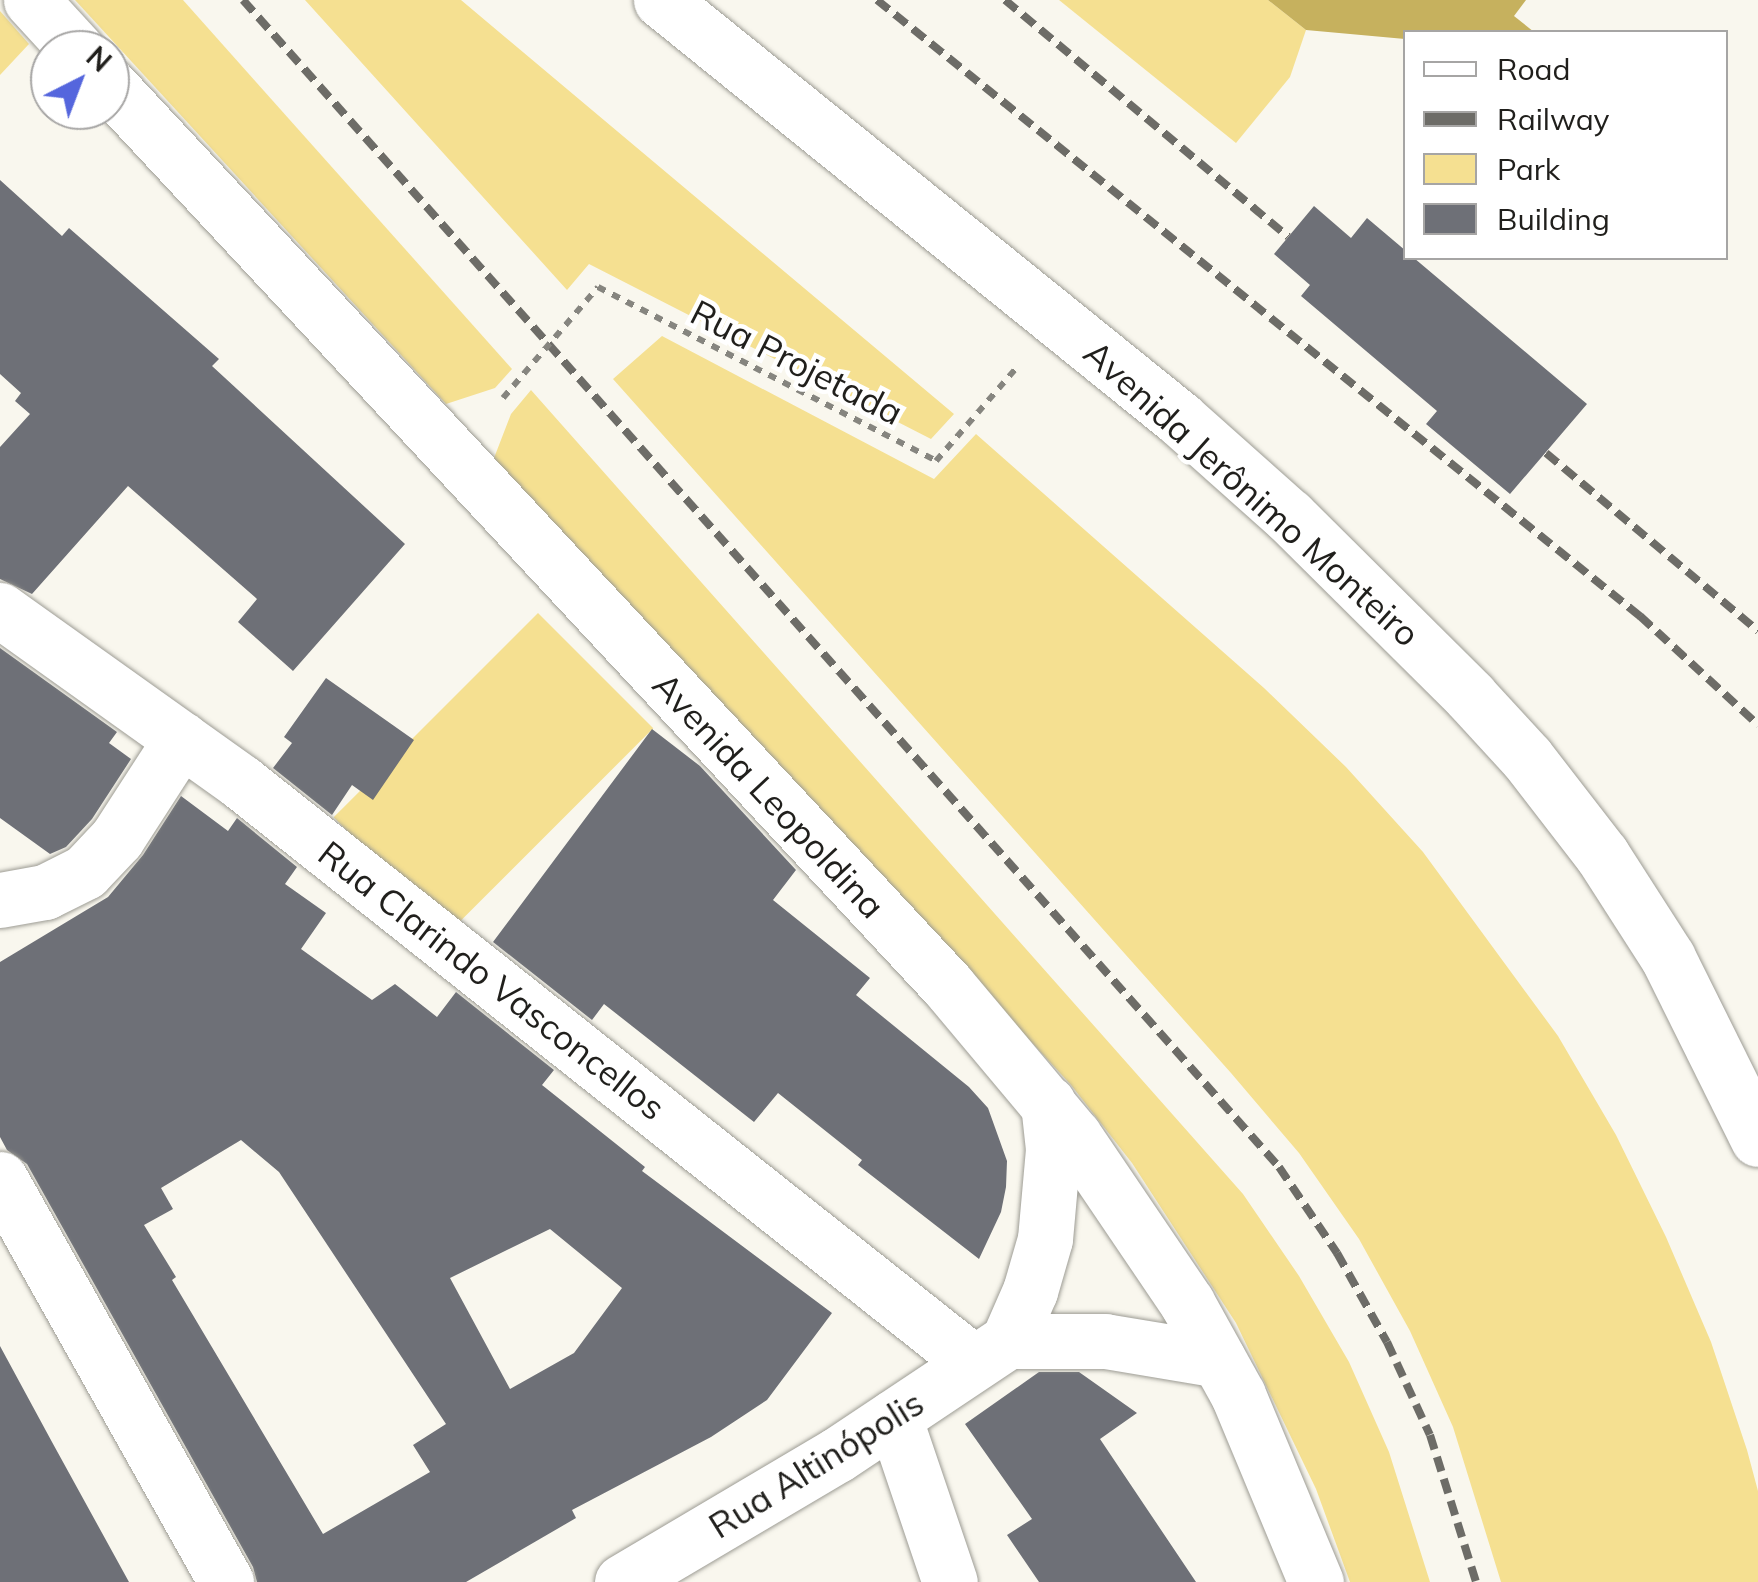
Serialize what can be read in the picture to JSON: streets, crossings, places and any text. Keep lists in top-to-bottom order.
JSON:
{
  "streets": {
    "street": [
      "Avenida Jerônimo Monteiro",
      "Avenida Leopoldina",
      "Rua Clarindo Vasconcellos",
      "Rua Altinópolis"
    ],
    "path": ["Rua Projetada"]
  },
  "crossings": [
    ["Rua Projetada", "Avenida Jerônimo Monteiro"],
    ["Rua Clarindo Vasconcellos", "Rua Altinópolis"]
  ],
  "legend": [
    "Road",
    "Railway",
    "Park",
    "Building"
  ],
  "north": "top right"
}
